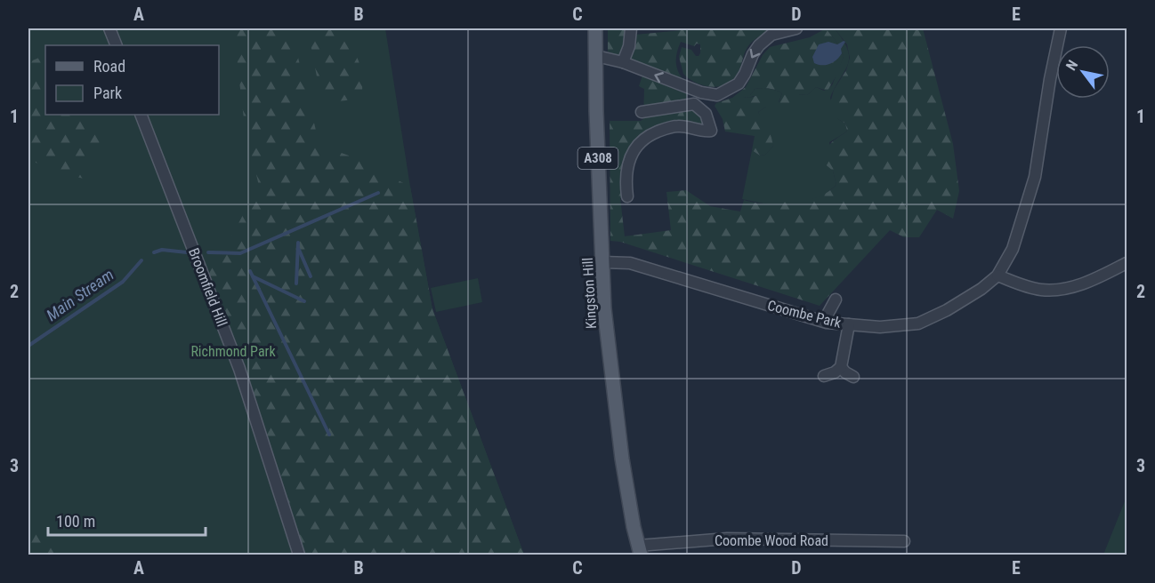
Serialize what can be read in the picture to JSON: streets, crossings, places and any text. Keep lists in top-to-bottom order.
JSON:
{
  "streets": {
    "main road": ["A308", "Kingston Hill"],
    "street": ["Broomfield Hill", "Coombe Park", "Coombe Wood Road"]
  },
  "crossings": [
    ["Kingston Hill", "Coombe Park"],
    ["Kingston Hill", "Coombe Wood Road"]
  ],
  "water": ["Main Stream"],
  "parks": ["Richmond Park"],
  "legend": ["Road", "Park"],
  "scale_bar": "100 m",
  "north": "top left",
  "grid": {
    "columns": [
      "A",
      "B",
      "C",
      "D",
      "E"
    ],
    "rows": ["1", "2", "3"]
  }
}
